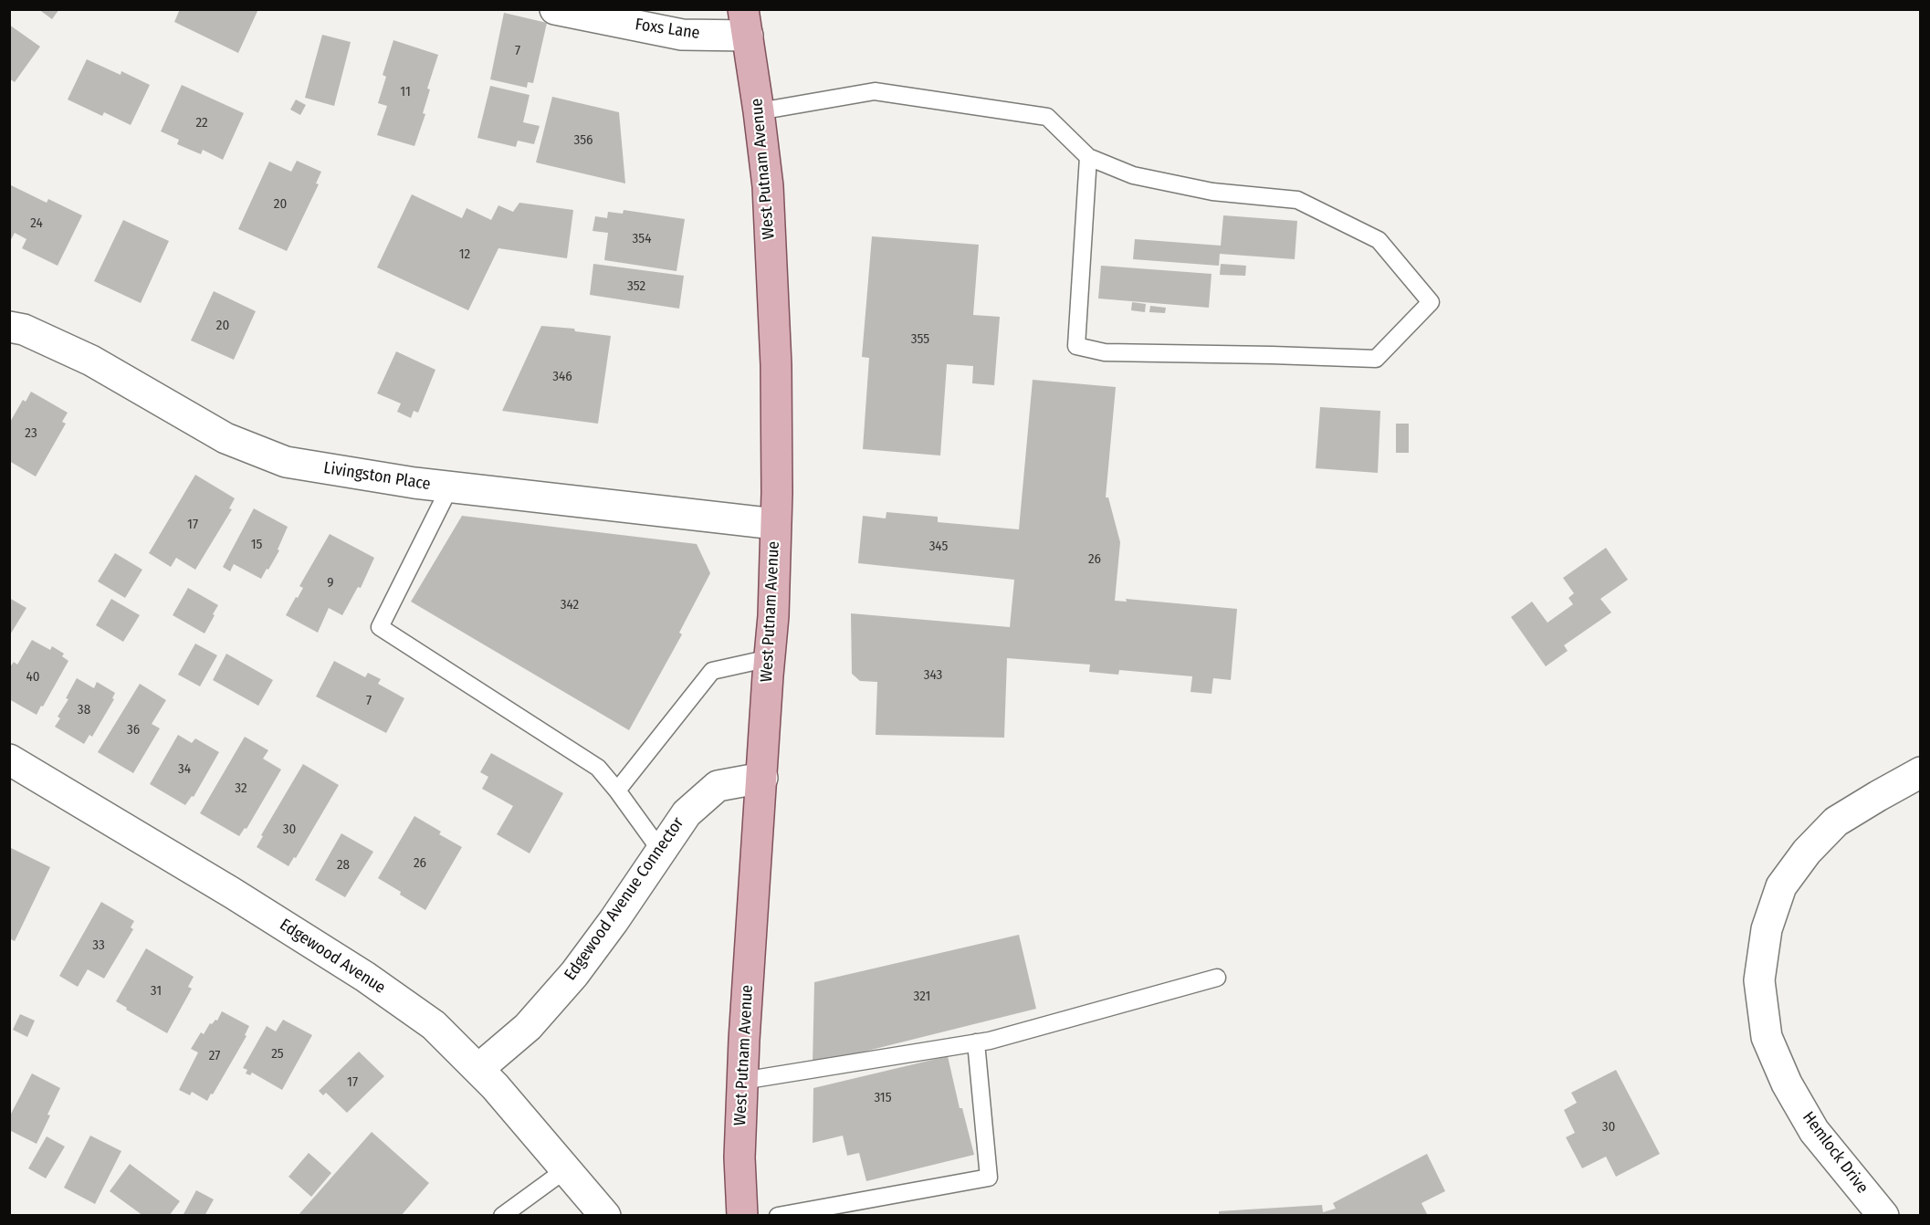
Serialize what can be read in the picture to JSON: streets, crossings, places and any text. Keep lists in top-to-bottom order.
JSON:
{
  "streets": {
    "main road": ["West Putnam Avenue"],
    "street": [
      "Foxs Lane",
      "Livingston Place",
      "Edgewood Avenue Connector",
      "Edgewood Avenue",
      "Hemlock Drive"
    ]
  },
  "crossings": [
    ["Foxs Lane", "West Putnam Avenue"],
    ["West Putnam Avenue", "Livingston Place"],
    ["West Putnam Avenue", "Edgewood Avenue Connector"],
    ["Edgewood Avenue Connector", "Edgewood Avenue"]
  ],
  "house_numbers": [
    "7",
    "11",
    "22",
    "356",
    "20",
    "24",
    "354",
    "12",
    "352",
    "20",
    "355",
    "346",
    "23",
    "17",
    "15",
    "345",
    "26",
    "9",
    "342",
    "343",
    "40",
    "7",
    "38",
    "36",
    "34",
    "32",
    "30",
    "26",
    "28",
    "33",
    "31",
    "321",
    "25",
    "27",
    "17",
    "315",
    "30"
  ]
}
